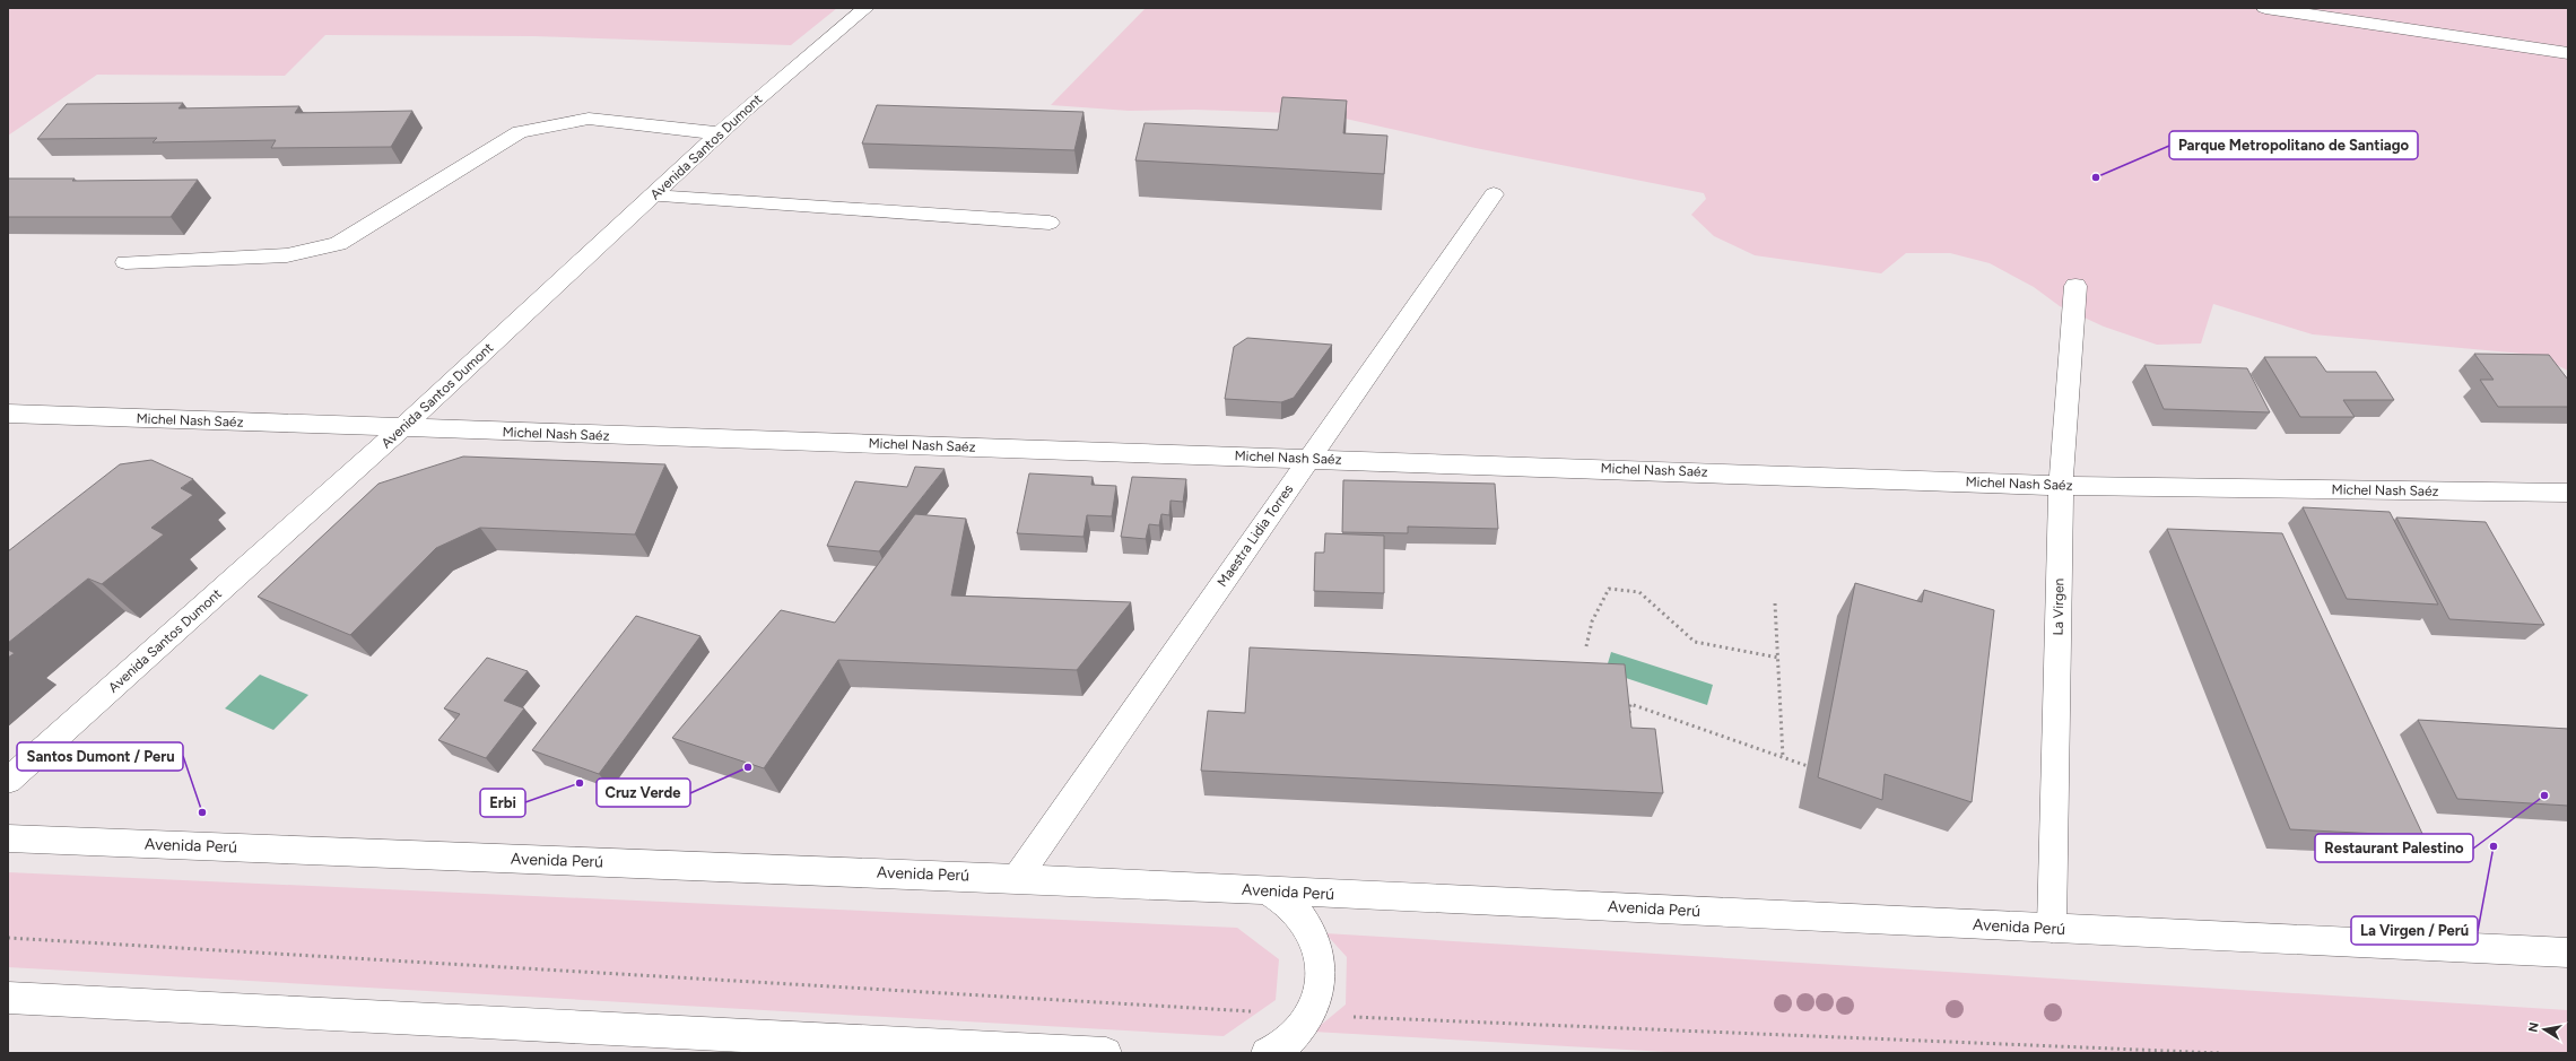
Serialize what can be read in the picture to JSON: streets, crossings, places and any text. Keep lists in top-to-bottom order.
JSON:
{
  "streets": {
    "street": [
      "Avenida Santos Dumont",
      "Michel Nash Saéz",
      "Maestra Lidia Torres",
      "La Virgen",
      "Avenida Perú"
    ]
  },
  "crossings": [
    ["Avenida Santos Dumont", "Michel Nash Saéz"],
    ["Michel Nash Saéz", "Maestra Lidia Torres"],
    ["Michel Nash Saéz", "La Virgen"],
    ["Maestra Lidia Torres", "Avenida Perú"],
    ["La Virgen", "Avenida Perú"]
  ],
  "places": [
    "Parque Metropolitano de Santiago",
    "Cruz Verde",
    "Erbi",
    "Restaurant Palestino",
    "Santos Dumont / Peru",
    "La Virgen / Perú"
  ],
  "north": "left"
}
